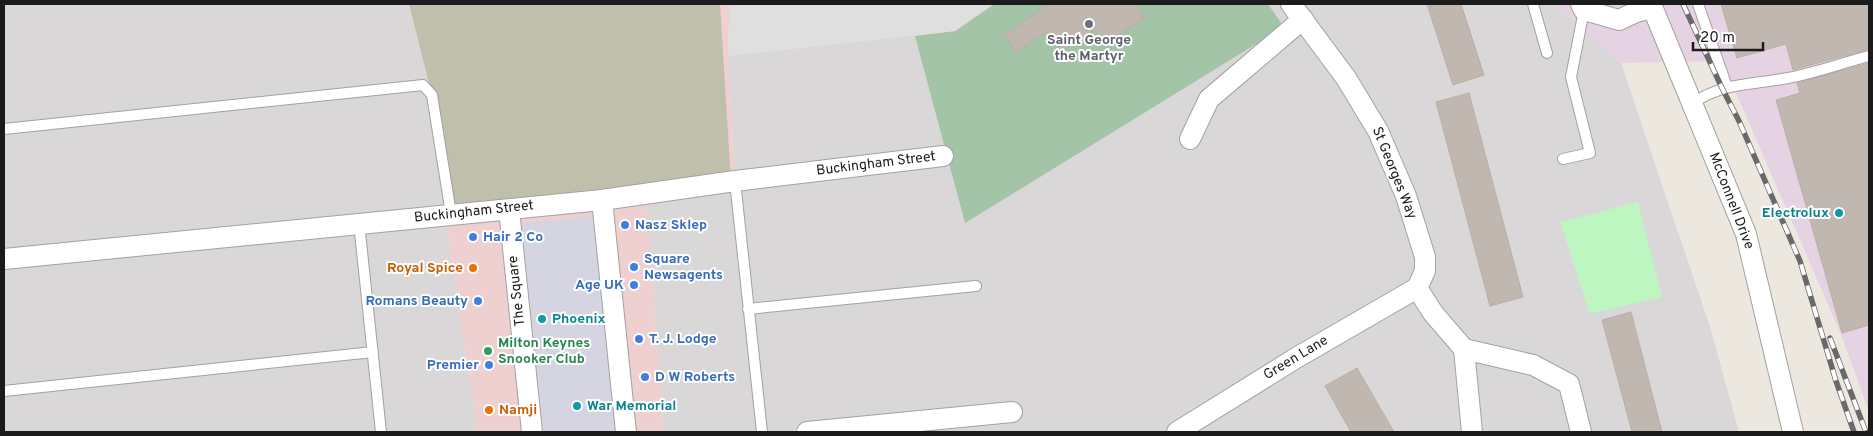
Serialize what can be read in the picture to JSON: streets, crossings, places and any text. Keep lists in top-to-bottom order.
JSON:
{
  "streets": {
    "street": [
      "Buckingham Street",
      "St Georges Way",
      "McConnell Drive",
      "The Square",
      "Green Lane"
    ]
  },
  "crossings": [
    ["Buckingham Street", "The Square"],
    ["St Georges Way", "Green Lane"]
  ],
  "places": [
    "Saint George the Martyr",
    "Electrolux",
    "Nasz Sklep",
    "Hair 2 Co",
    "Square Newsagents",
    "Royal Spice",
    "Age UK",
    "Romans Beauty",
    "Phoenix",
    "T. J. Lodge",
    "Milton Keynes Snooker Club",
    "Premier",
    "D W Roberts",
    "War Memorial",
    "Namji"
  ],
  "scale_bar": "20 m"
}
